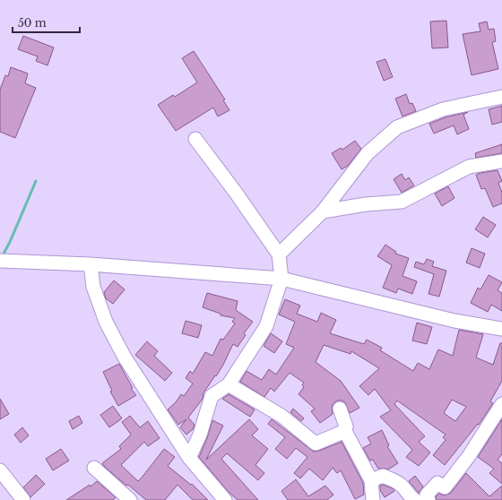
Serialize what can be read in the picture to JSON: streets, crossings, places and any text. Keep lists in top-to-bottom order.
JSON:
{
  "scale_bar": "50 m"
}
